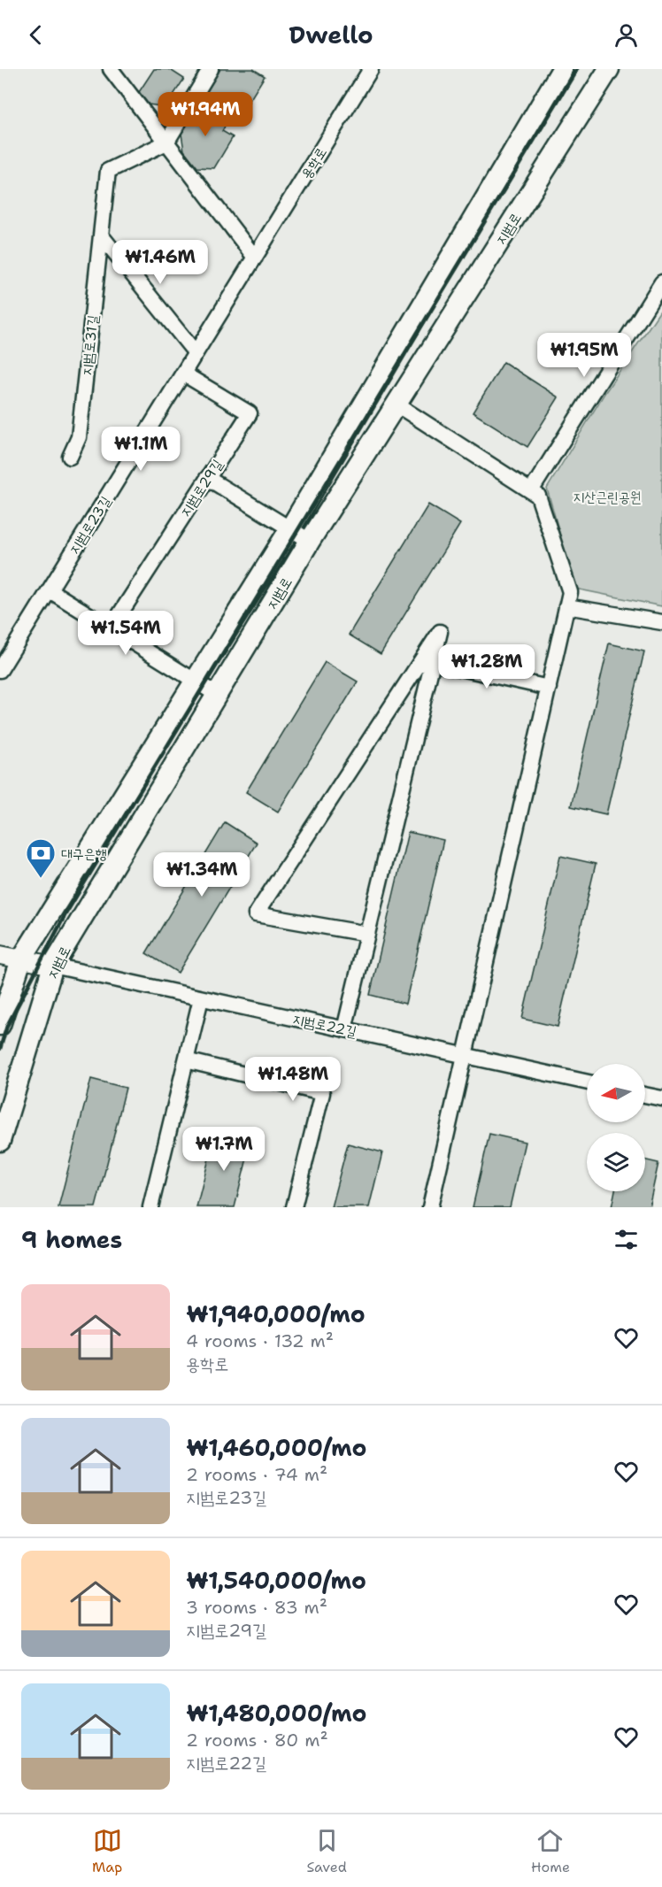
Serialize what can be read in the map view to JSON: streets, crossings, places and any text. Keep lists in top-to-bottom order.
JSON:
{
  "streets": {
    "main road": ["지범로"],
    "street": [
      "용학로",
      "지범로31길",
      "지범로29길",
      "지범로23길",
      "지범로22길"
    ]
  },
  "crossings": [
    ["용학로", "지범로23길"],
    ["지범로", "지범로22길"],
    ["지범로29길", "지범로23길"]
  ],
  "parks": ["지산근린공원"],
  "places": {
    "bank": ["대구은행"]
  },
  "north": "left",
  "page": {
    "header": "Dwello",
    "price": [
      "₩1.94M",
      "₩1.46M",
      "₩1.95M",
      "₩1.1M",
      "₩1.54M",
      "₩1.28M",
      "₩1.34M",
      "₩1.48M",
      "₩1.7M"
    ],
    "heading": "9 homes",
    "list": [
      {
        "name": "₩1,940,000/mo",
        "note": "4 rooms · 132 m² · 용학로"
      },
      {
        "name": "₩1,460,000/mo",
        "note": "2 rooms · 74 m² · 지범로23길"
      },
      {
        "name": "₩1,540,000/mo",
        "note": "3 rooms · 83 m² · 지범로29길"
      },
      {
        "name": "₩1,480,000/mo",
        "note": "2 rooms · 80 m² · 지범로22길"
      }
    ],
    "tabs": ["Map", "Saved", "Home"]
  }
}
